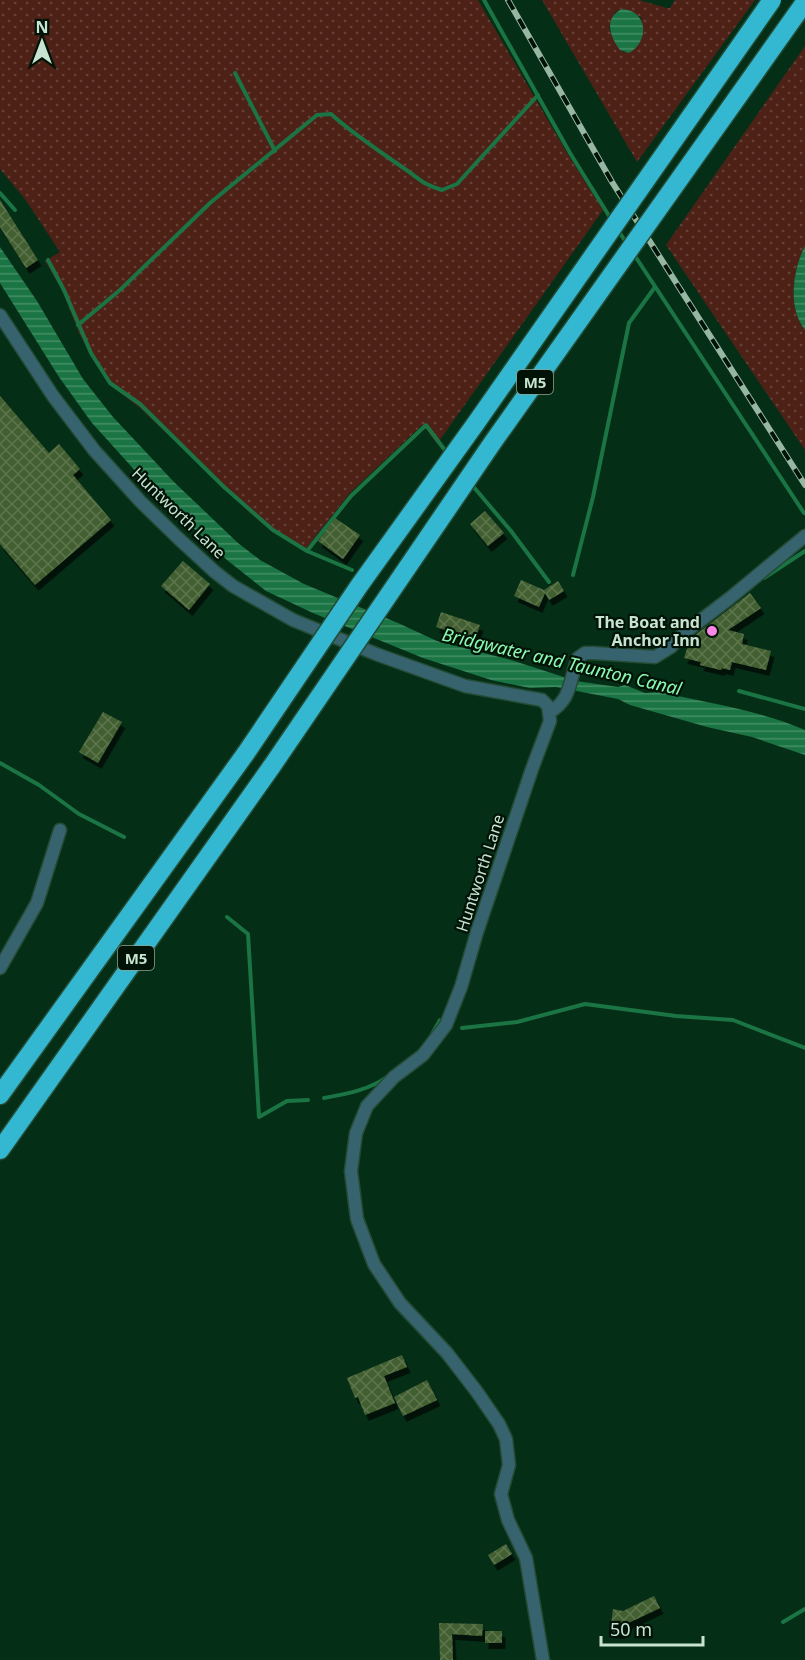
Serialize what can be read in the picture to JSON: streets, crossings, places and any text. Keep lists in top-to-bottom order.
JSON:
{
  "streets": {
    "highway": ["M5"],
    "street": ["Huntworth Lane"]
  },
  "water": ["Bridgwater and Taunton Canal"],
  "places": ["The Boat and Anchor Inn"],
  "scale_bar": "50 m",
  "north": "top"
}
